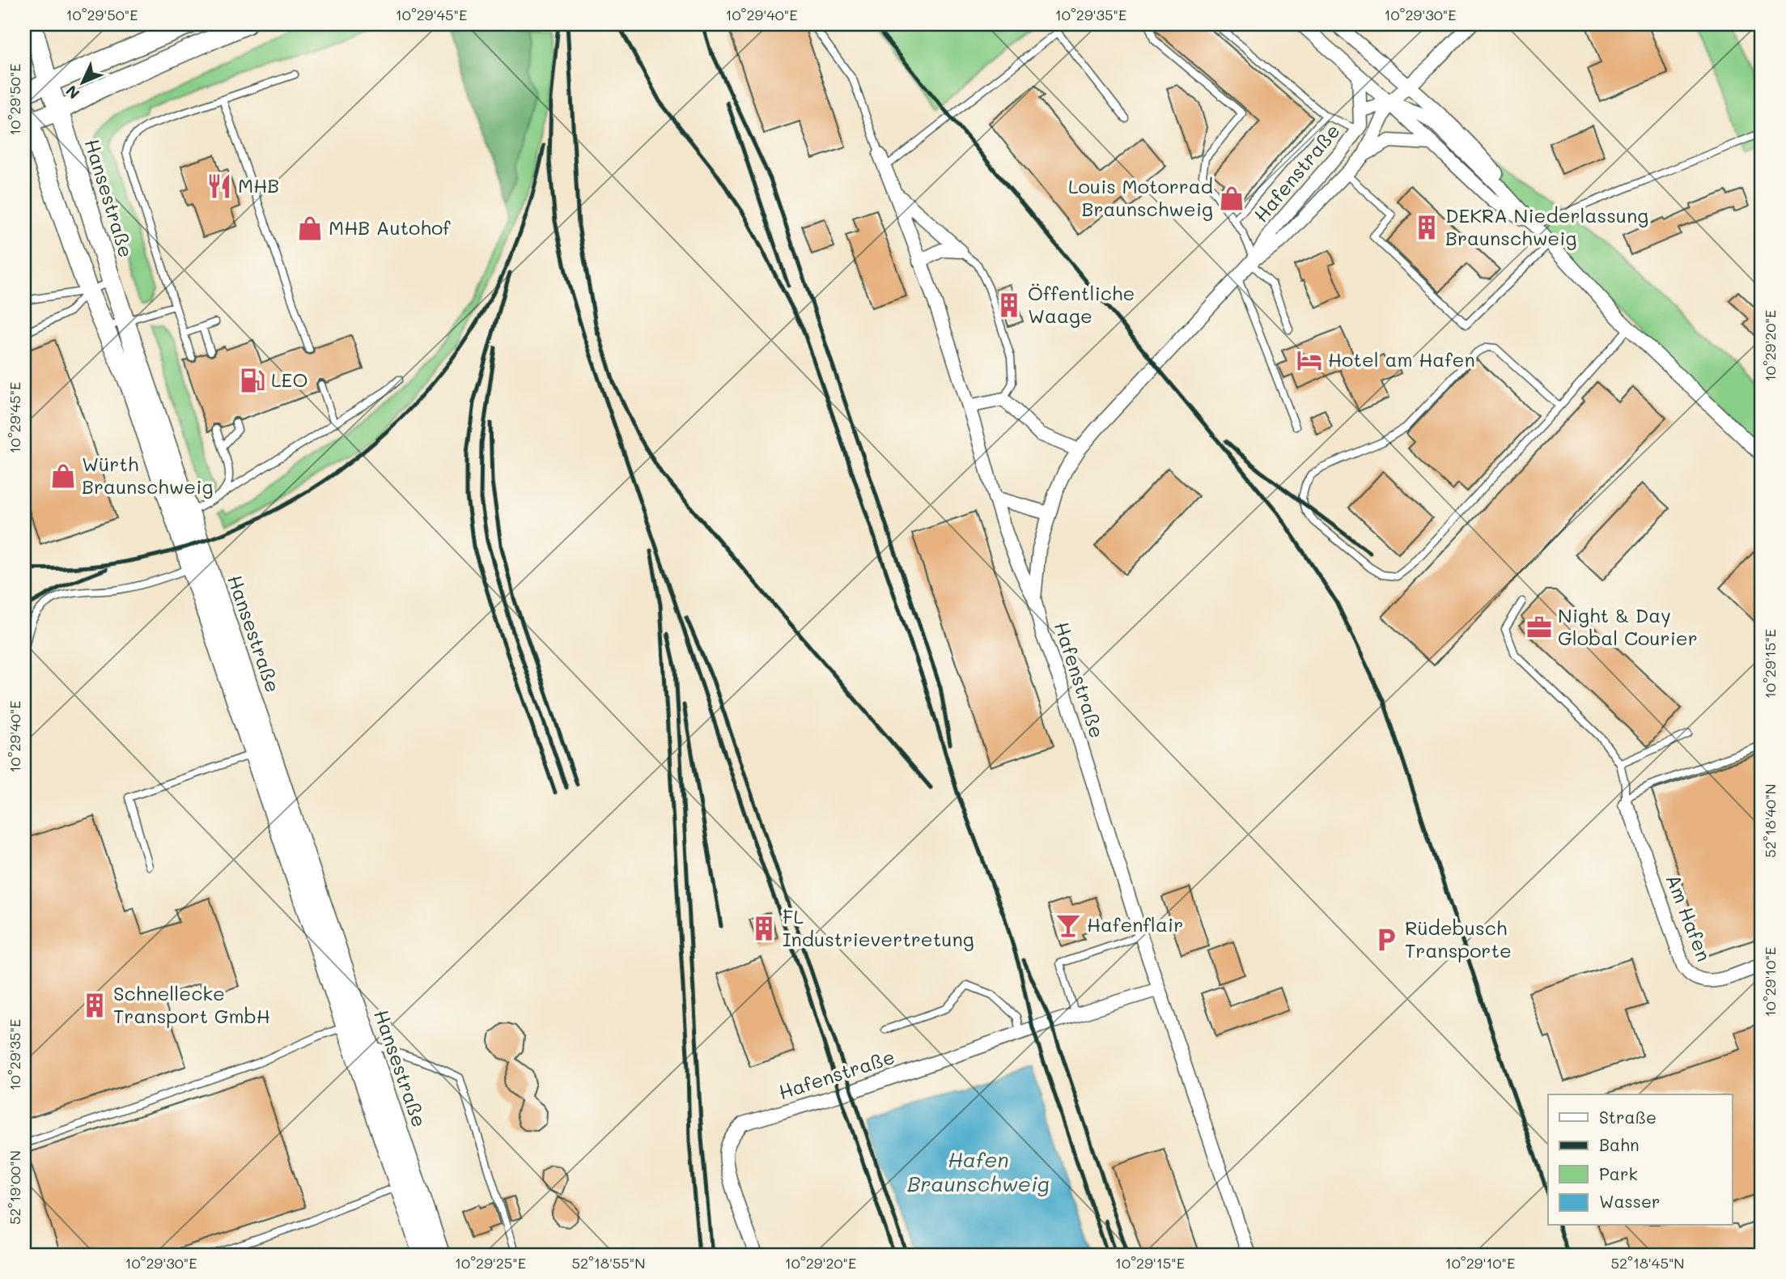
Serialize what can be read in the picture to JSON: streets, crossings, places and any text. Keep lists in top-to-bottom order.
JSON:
{
  "streets": {
    "main road": ["Hansestraße"],
    "street": ["Hafenstraße", "Am Hafen"]
  },
  "water": ["Hafen Braunschweig"],
  "places": {
    "restaurant": ["MHB"],
    "shop": ["Louis Motorrad Braunschweig", "MHB Autohof", "Würth Braunschweig"],
    "building": [
      "DEKRA Niederlassung Braunschweig",
      "Öffentliche Waage",
      "FL Industrievertretung",
      "Schnellecke Transport GmbH"
    ],
    "hotel": ["Hotel am Hafen"],
    "fuel station": ["LEO"],
    "office": ["Night & Day Global Courier"],
    "bar": ["Hafenflair"],
    "parking": ["Rüdebusch Transporte"]
  },
  "legend": [
    "Straße",
    "Bahn",
    "Park",
    "Wasser"
  ],
  "north": "bottom left",
  "coordinates": [
    "10°29'50\"E",
    "10°29'45\"E",
    "10°29'40\"E",
    "10°29'35\"E",
    "10°29'30\"E",
    "10°29'20\"E",
    "10°29'15\"E",
    "52°18'40\"N",
    "10°29'10\"E",
    "52°19'00\"N",
    "10°29'25\"E",
    "52°18'55\"N",
    "52°18'45\"N"
  ]
}
